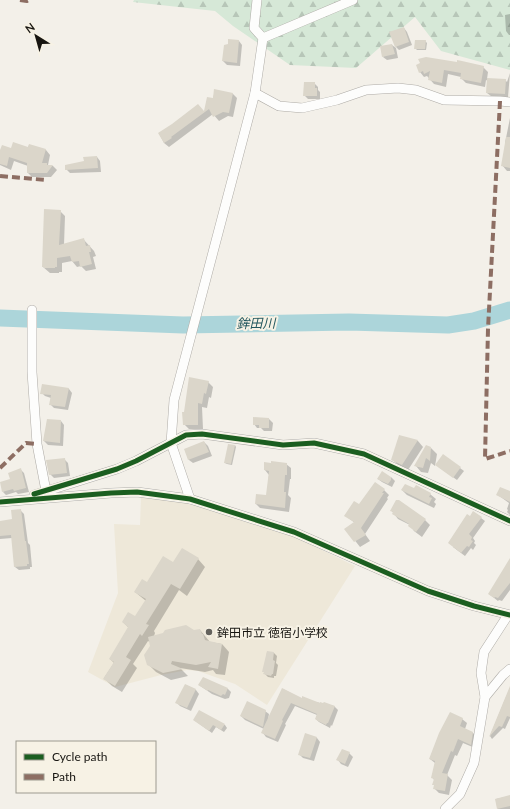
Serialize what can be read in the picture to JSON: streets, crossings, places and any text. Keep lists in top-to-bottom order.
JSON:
{
  "water": ["鉾田川"],
  "places": ["鉾田市立 徳宿小学校"],
  "legend": ["Cycle path", "Path"],
  "north": "top left"
}
